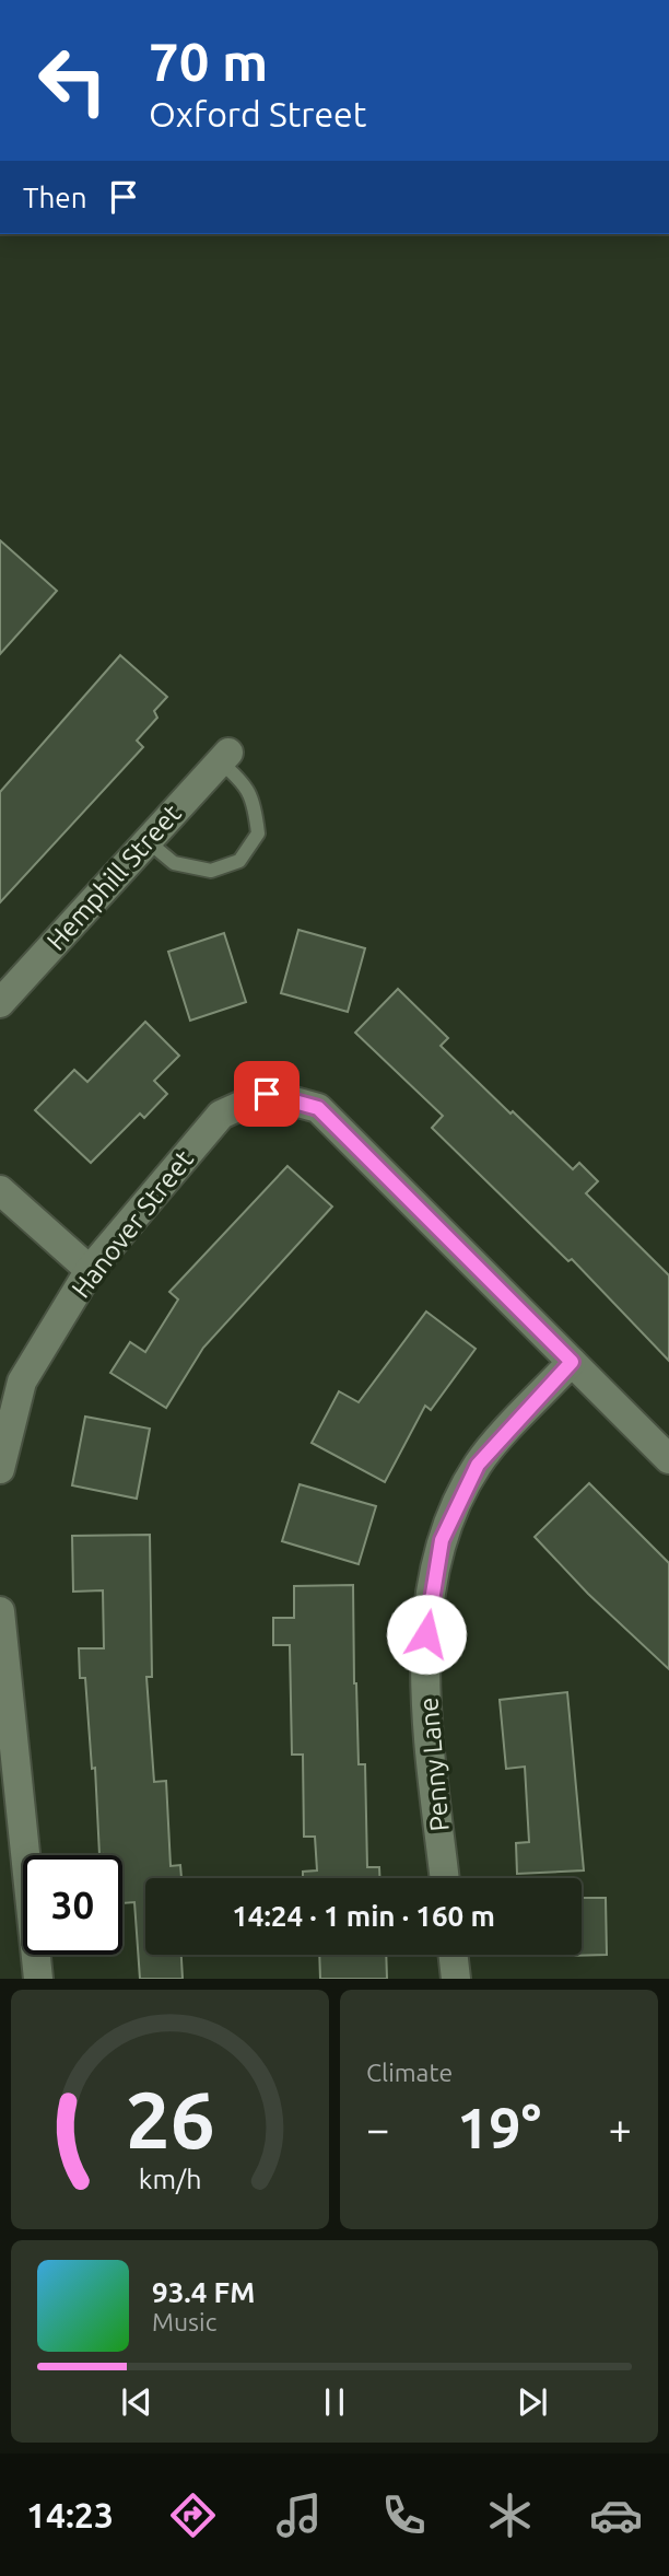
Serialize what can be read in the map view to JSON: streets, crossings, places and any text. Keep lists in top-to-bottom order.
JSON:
{
  "streets": {
    "street": ["Hemphill Street", "Hanover Street", "Penny Lane"]
  },
  "crossings": [
    ["Hanover Street", "Penny Lane"]
  ],
  "page": {
    "turn": ["70 m", "Oxford Street"],
    "then": "Then",
    "limit": "30",
    "trip": "14:24 · 1 min · 160 m",
    "tile": "Climate",
    "heat": ["−", "19°", "+"],
    "song": ["93.4 FM", "Music"],
    "tabs": "14:23",
    "gauge": ["26", "km/h"]
  }
}
